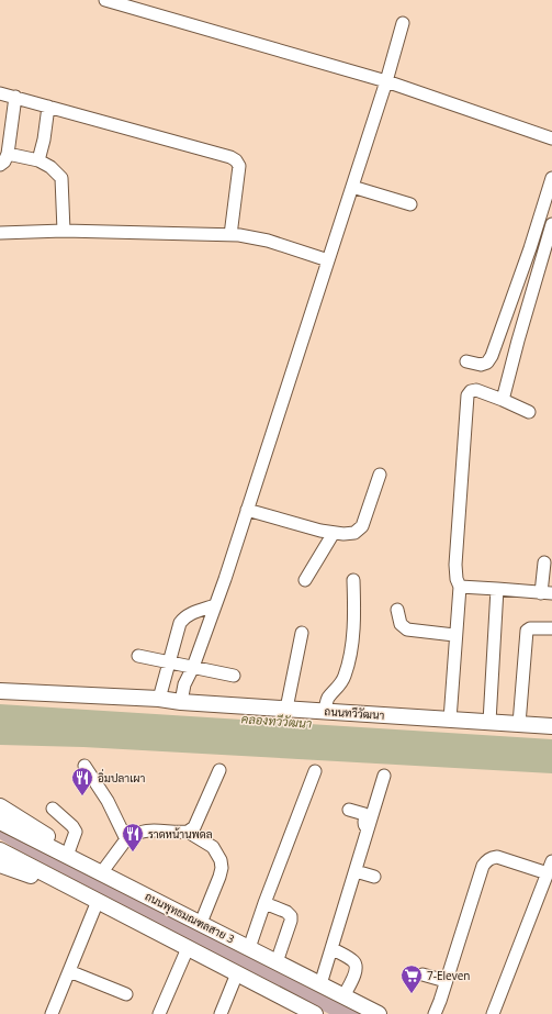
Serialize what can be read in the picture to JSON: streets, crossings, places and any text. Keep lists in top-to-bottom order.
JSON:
{
  "streets": {
    "main road": ["ถนนทวีวัฒนา", "ถนนพุทธมณฑลสาย 3"]
  },
  "water": ["คลองทวีวัฒนา"],
  "places": {
    "restaurant": ["อิ่มปลาเผา", "ราดหน้านพดล"],
    "supermarket": ["7-Eleven"]
  }
}
